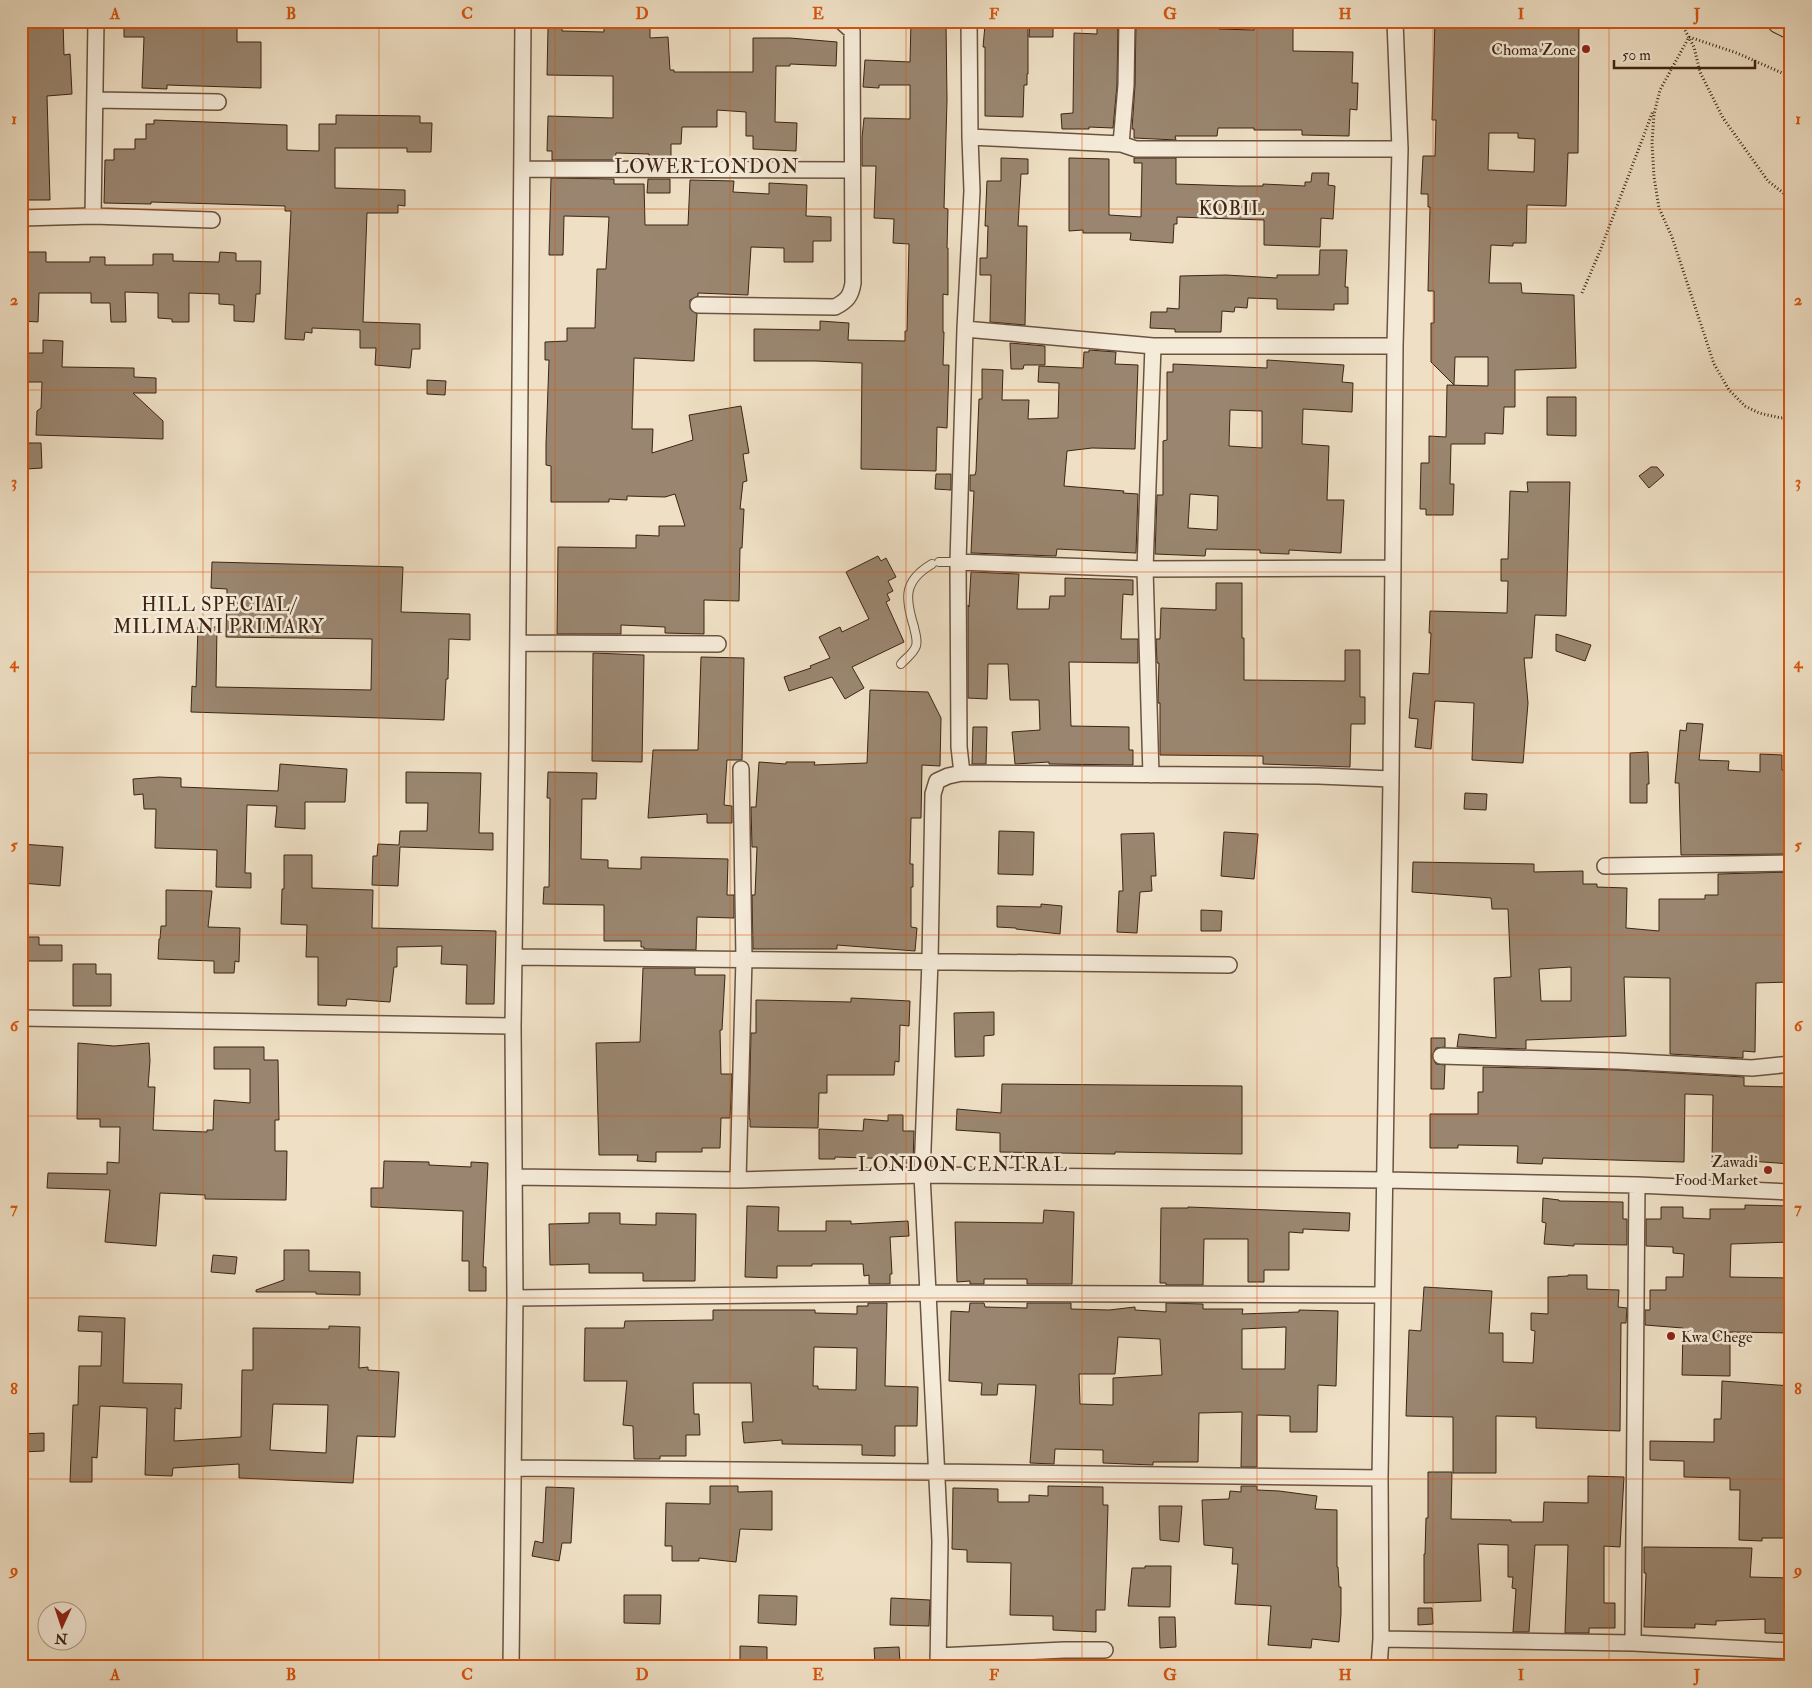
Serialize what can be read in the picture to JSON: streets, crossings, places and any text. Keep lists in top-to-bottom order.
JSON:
{
  "districts": [
    "LOWER LONDON",
    "KOBIL",
    "HILL SPECIAL/ MILIMANI PRIMARY",
    "LONDON CENTRAL"
  ],
  "places": ["Choma Zone", "Zawadi Food Market", "Kwa Chege"],
  "scale_bar": "50 m",
  "north": "bottom",
  "grid": {
    "columns": [
      "A",
      "B",
      "C",
      "D",
      "E",
      "F",
      "G",
      "H",
      "I",
      "J"
    ],
    "rows": [
      "1",
      "2",
      "3",
      "4",
      "5",
      "6",
      "7",
      "8",
      "9"
    ]
  }
}
